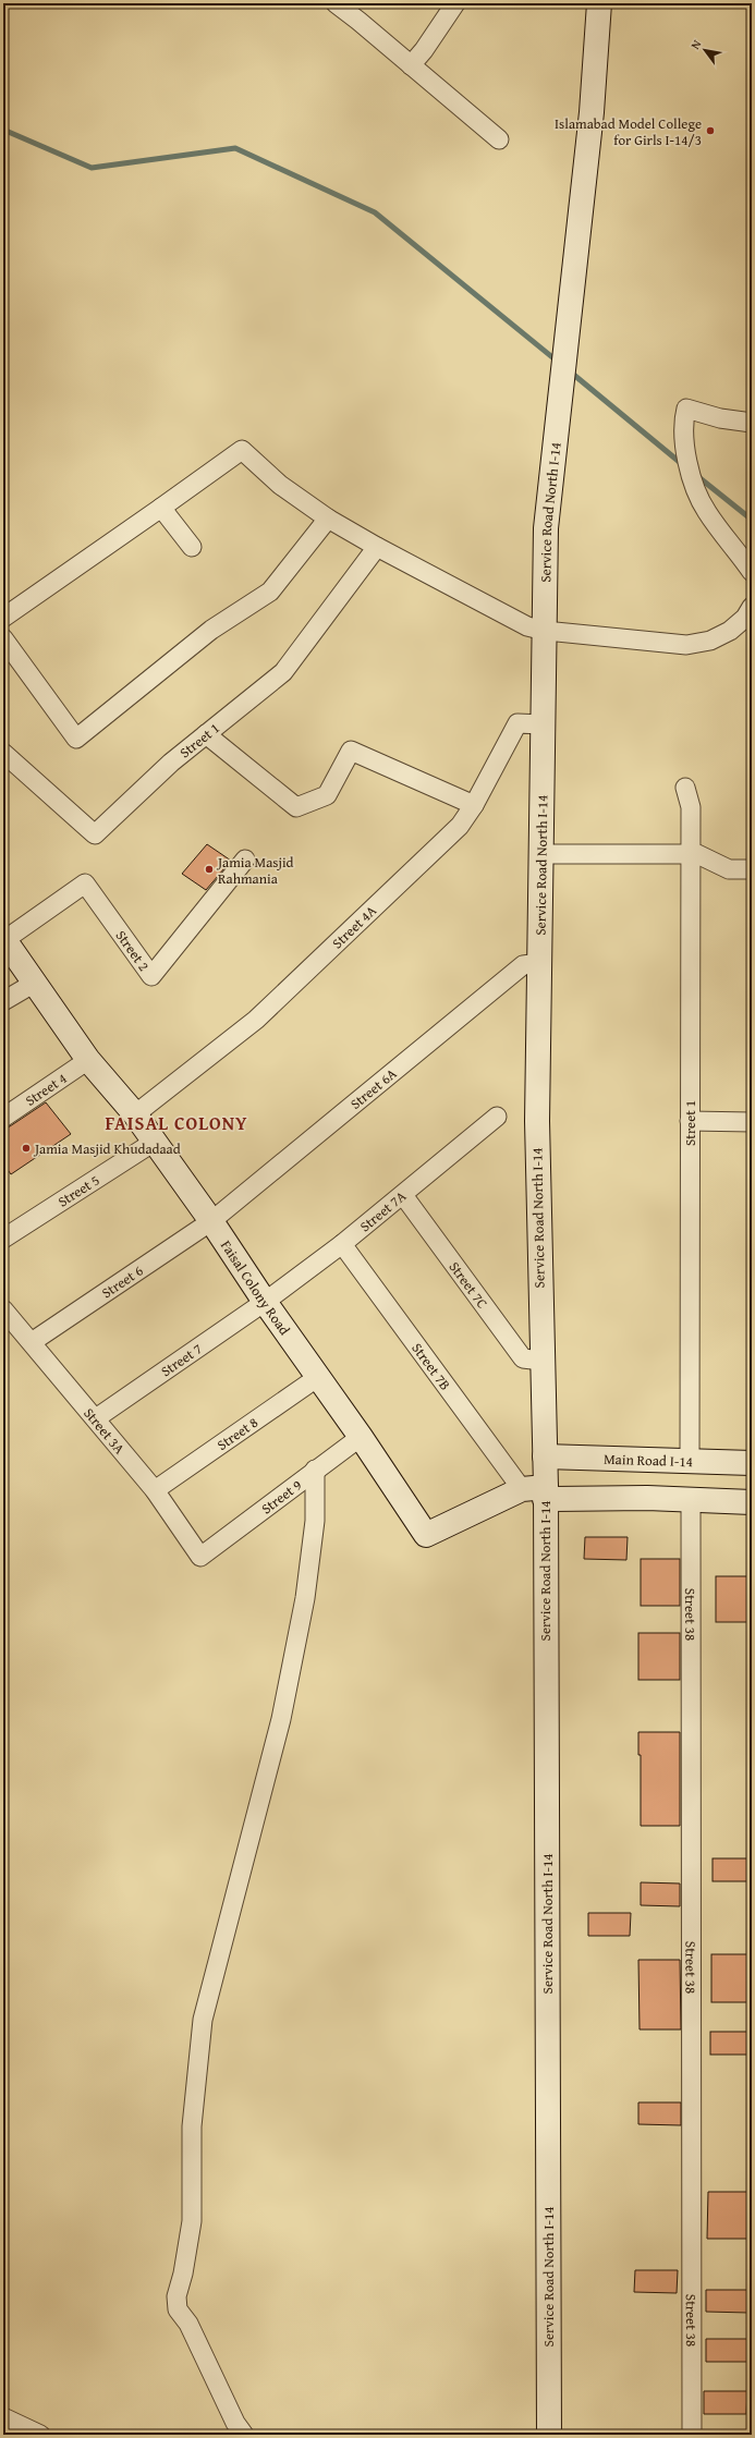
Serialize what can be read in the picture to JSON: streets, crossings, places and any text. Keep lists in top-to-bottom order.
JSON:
{
  "streets": {
    "main road": ["Service Road North I-14", "Faisal Colony Road", "Main Road I-14"],
    "street": [
      "Street 1",
      "Street 4A",
      "Street 2",
      "Street 4",
      "Street 6A",
      "Street 5",
      "Street 7A",
      "Street 6",
      "Street 7C",
      "Street 7",
      "Street 7B",
      "Street 3A",
      "Street 8",
      "Street 9",
      "Street 38"
    ]
  },
  "crossings": [
    ["Service Road North I-14", "Street 4A"],
    ["Service Road North I-14", "Street 6A"],
    ["Service Road North I-14", "Street 7C"],
    ["Service Road North I-14", "Faisal Colony Road"],
    ["Service Road North I-14", "Main Road I-14"],
    ["Street 1", "Main Road I-14"],
    ["Street 4A", "Faisal Colony Road"],
    ["Street 2", "Faisal Colony Road"],
    ["Street 4", "Faisal Colony Road"],
    ["Street 6A", "Street 6"],
    ["Street 6A", "Faisal Colony Road"],
    ["Street 5", "Faisal Colony Road"],
    ["Street 7A", "Street 7C"],
    ["Street 7A", "Faisal Colony Road"],
    ["Street 7A", "Street 7"],
    ["Street 7A", "Street 7B"],
    ["Street 6", "Faisal Colony Road"],
    ["Street 6", "Street 3A"],
    ["Faisal Colony Road", "Street 7"],
    ["Faisal Colony Road", "Street 7B"],
    ["Faisal Colony Road", "Street 8"],
    ["Faisal Colony Road", "Street 9"],
    ["Street 7", "Street 3A"],
    ["Street 3A", "Street 8"],
    ["Street 3A", "Street 9"]
  ],
  "districts": ["FAISAL COLONY"],
  "places": ["Islamabad Model College for Girls I-14/3", "Jamia Masjid Rahmania", "Jamia Masjid Khudadaad"],
  "north": "top left"
}
